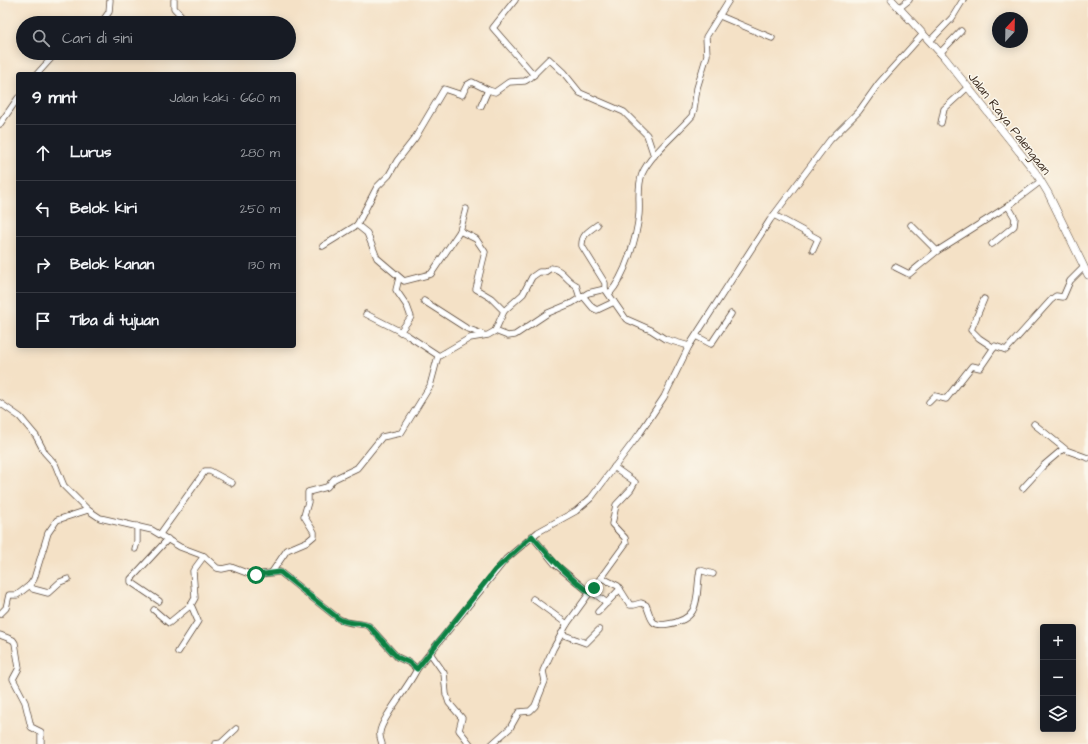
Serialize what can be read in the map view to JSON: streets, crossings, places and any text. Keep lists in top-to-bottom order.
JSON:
{
  "streets": {
    "street": ["Jalan Raya Palengaan"]
  },
  "north": "top",
  "page": {
    "search": "Cari di sini",
    "heading": ["9 mnt", "Jalan kaki · 660 m"],
    "list": [
      ["Lurus", "280 m"],
      ["Belok kiri", "250 m"],
      ["Belok kanan", "130 m"],
      "Tiba di tujuan"
    ],
    "map_buttons": ["+", "−"]
  }
}
